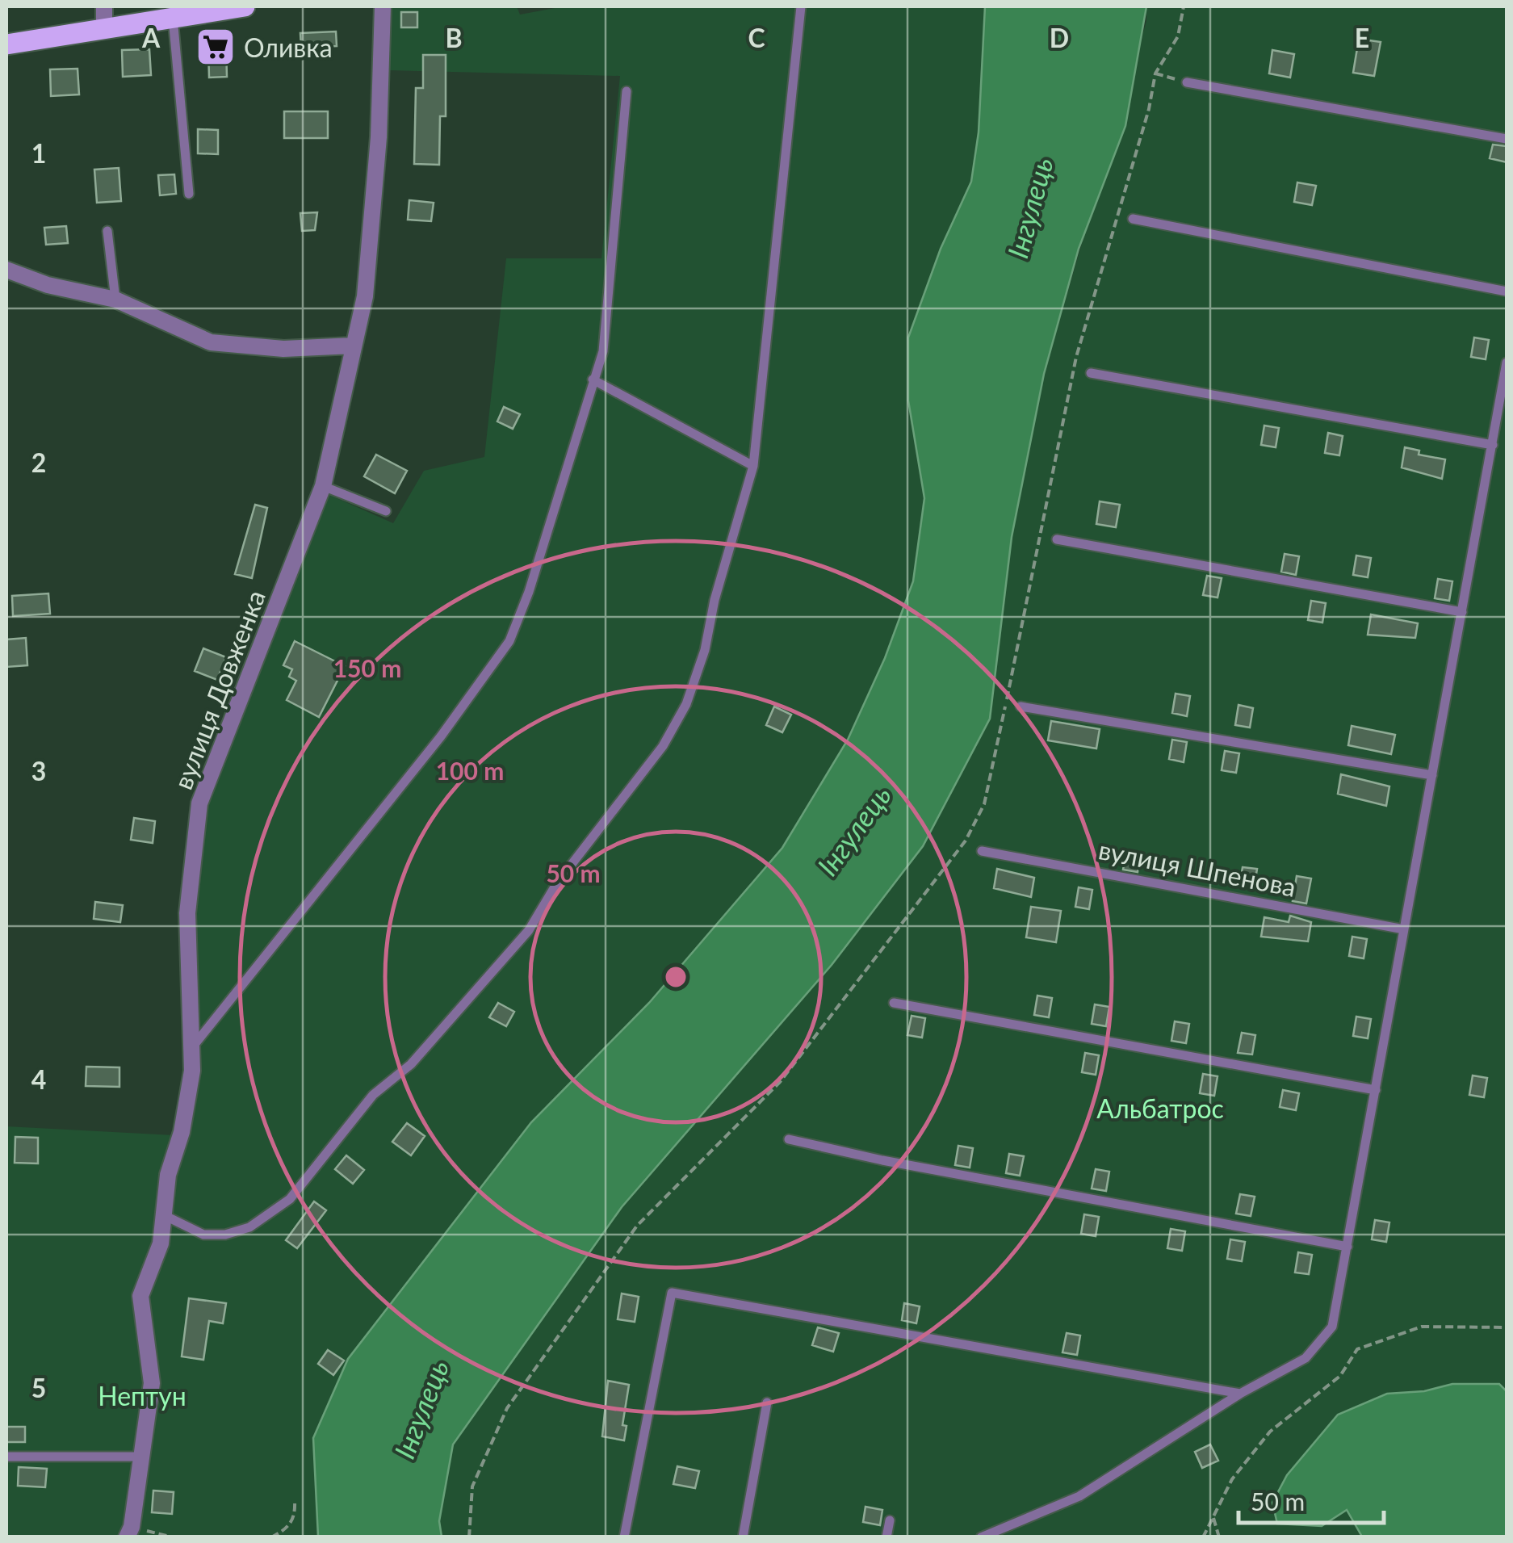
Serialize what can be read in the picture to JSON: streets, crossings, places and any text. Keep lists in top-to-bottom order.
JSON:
{
  "streets": {
    "street": ["вулиця Довженка"],
    "lane": ["вулиця Шпенова"]
  },
  "water": ["Інгулець"],
  "parks": ["Альбатрос", "Нептун"],
  "places": {
    "supermarket": ["Оливка"]
  },
  "scale_bar": "50 m",
  "grid": {
    "columns": [
      "A",
      "B",
      "C",
      "D",
      "E"
    ],
    "rows": [
      "1",
      "2",
      "3",
      "4",
      "5"
    ]
  },
  "rings": ["150 m", "100 m", "50 m"]
}
